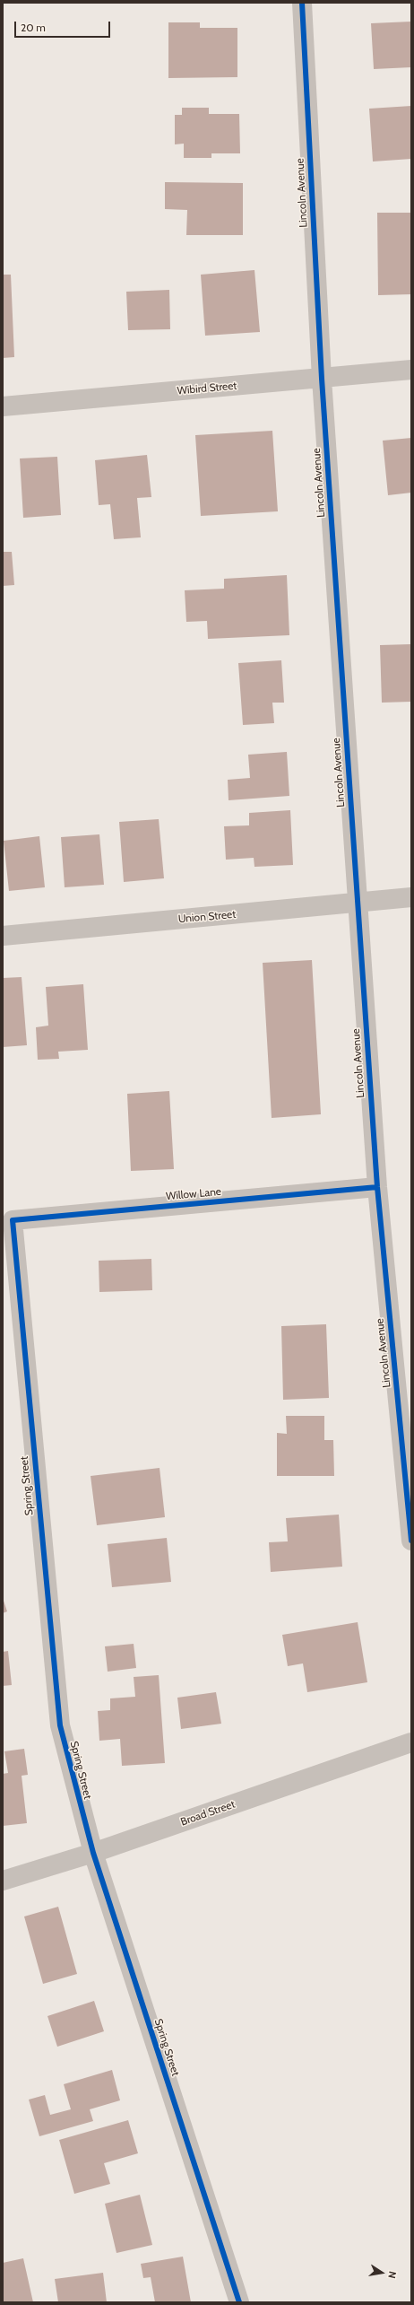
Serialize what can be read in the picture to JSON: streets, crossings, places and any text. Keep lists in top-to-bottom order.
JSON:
{
  "streets": {
    "street": [
      "Lincoln Avenue",
      "Wibird Street",
      "Union Street",
      "Willow Lane",
      "Spring Street",
      "Broad Street"
    ]
  },
  "crossings": [
    ["Lincoln Avenue", "Wibird Street"],
    ["Lincoln Avenue", "Union Street"],
    ["Lincoln Avenue", "Willow Lane"],
    ["Willow Lane", "Spring Street"],
    ["Spring Street", "Broad Street"]
  ],
  "scale_bar": "20 m",
  "north": "right"
}
